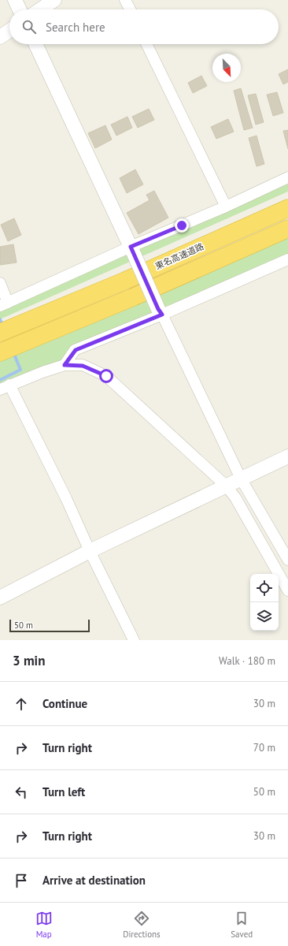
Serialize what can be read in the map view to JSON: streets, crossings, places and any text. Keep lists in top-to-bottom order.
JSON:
{
  "streets": {
    "highway": ["東名高速道路"]
  },
  "scale_bar": "50 m",
  "north": "bottom right",
  "page": {
    "search": "Search here",
    "scale": "50 m",
    "heading": ["3 min", "Walk · 180 m"],
    "list": [
      ["Continue", "30 m"],
      ["Turn right", "70 m"],
      ["Turn left", "50 m"],
      ["Turn right", "30 m"],
      "Arrive at destination"
    ],
    "nav": ["Map", "Directions", "Saved"]
  }
}
